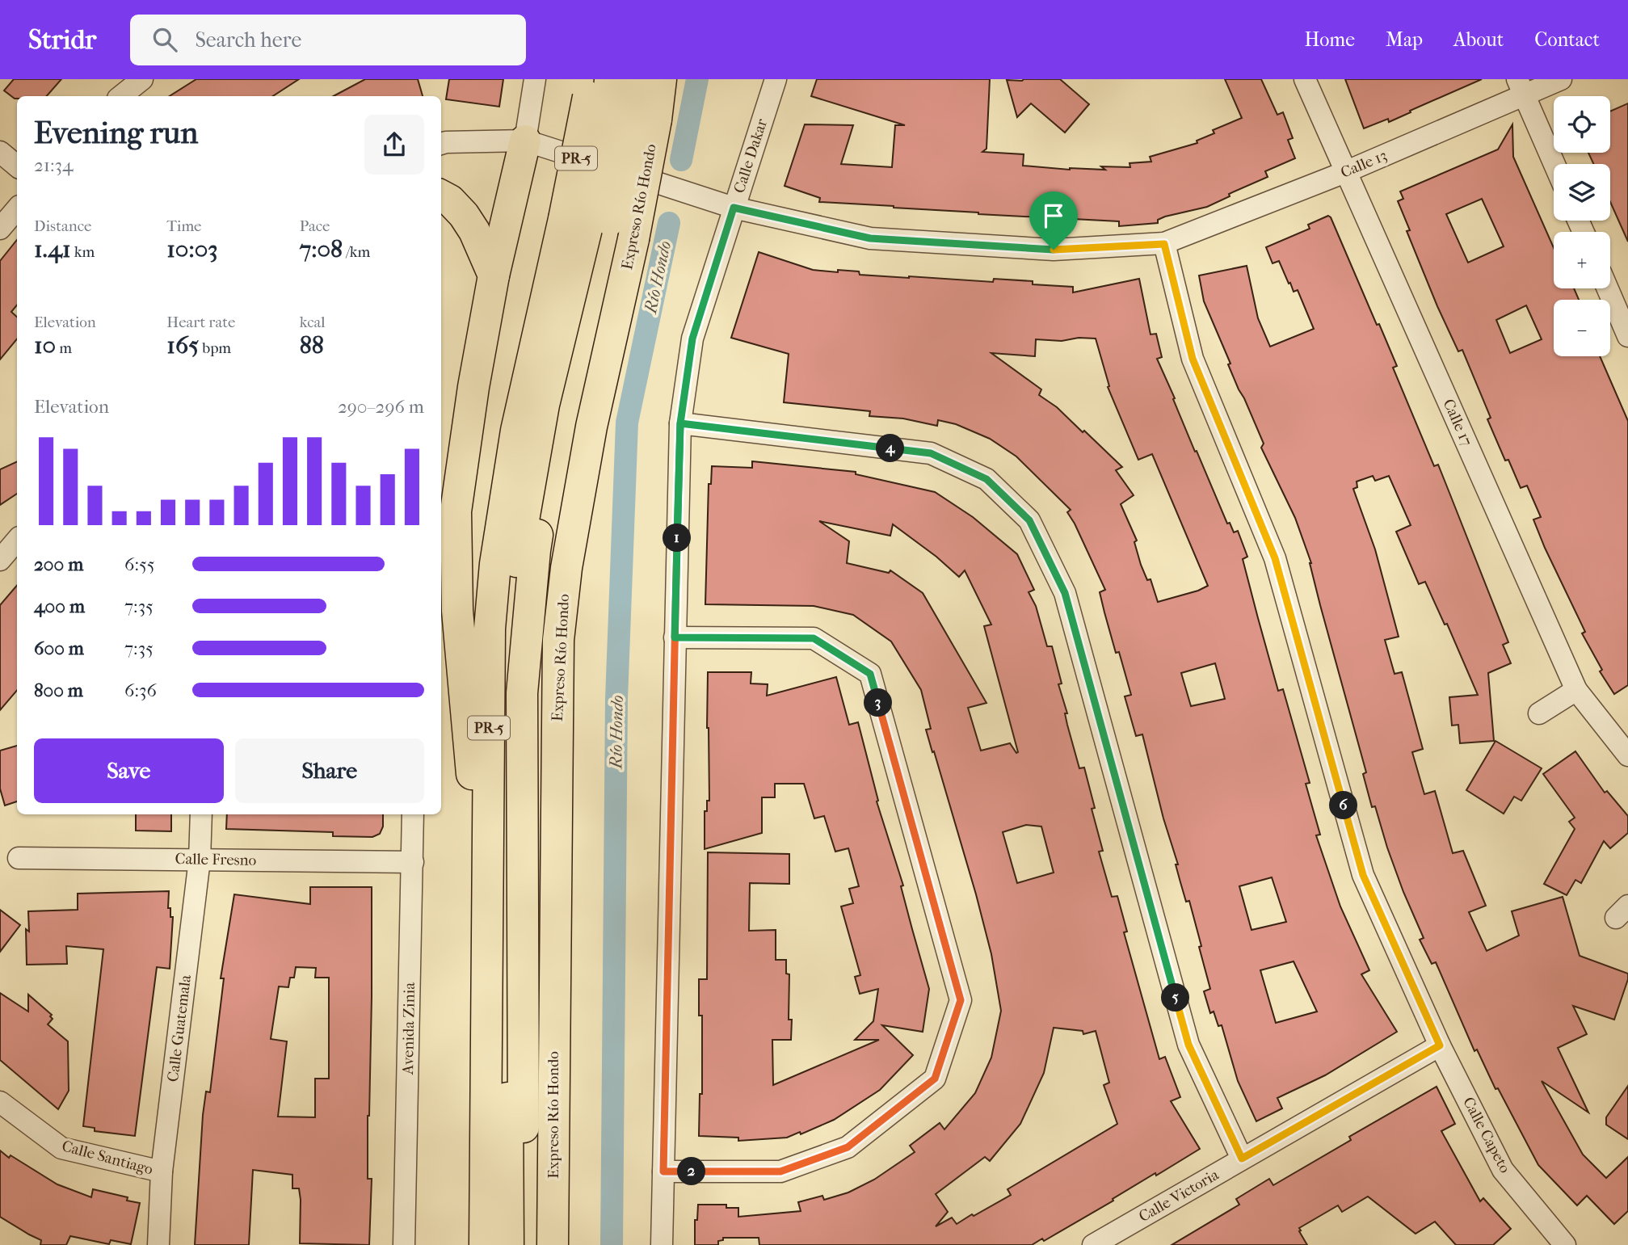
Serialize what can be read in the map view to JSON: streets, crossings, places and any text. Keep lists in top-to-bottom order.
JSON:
{
  "streets": {
    "highway": ["PR-5", "Expreso Río Hondo"],
    "street": [
      "Calle Dakar",
      "Calle 13",
      "Calle 17",
      "Calle Fresno",
      "Calle Guatemala",
      "Avenida Zinia",
      "Calle Capeto",
      "Calle Santiago",
      "Calle Victoria"
    ]
  },
  "crossings": [
    ["Calle Dakar", "Calle 13"],
    ["Calle 13", "Calle 17"],
    ["Calle 13", "Calle Capeto"],
    ["Calle Fresno", "Calle Guatemala"],
    ["Calle Fresno", "Avenida Zinia"],
    ["Calle Guatemala", "Calle Santiago"],
    ["Calle Capeto", "Calle Victoria"]
  ],
  "water": ["Río Hondo"],
  "page": {
    "header": "Stridr",
    "search": "Search here",
    "nav": [
      "Home",
      "Map",
      "About",
      "Contact"
    ],
    "map_buttons": ["+", "−"],
    "heading": ["Evening run", "21:34"],
    "stats": [
      ["Distance", "1.41 km"],
      ["Time", "10:03"],
      ["Pace", "7:08 /km"],
      ["Elevation", "10 m"],
      ["Heart rate", "165 bpm"],
      ["kcal", "88"]
    ],
    "chart": ["Elevation", "290–296 m"],
    "pins": [
      "4",
      "1",
      "3",
      "6",
      "5",
      "2"
    ],
    "list": [
      {
        "name": "200 m",
        "note": "6:55"
      },
      {
        "name": "400 m",
        "note": "7:35"
      },
      {
        "name": "600 m",
        "note": "7:35"
      },
      {
        "name": "800 m",
        "note": "6:36"
      }
    ],
    "buttons": ["Save", "Share"]
  }
}
